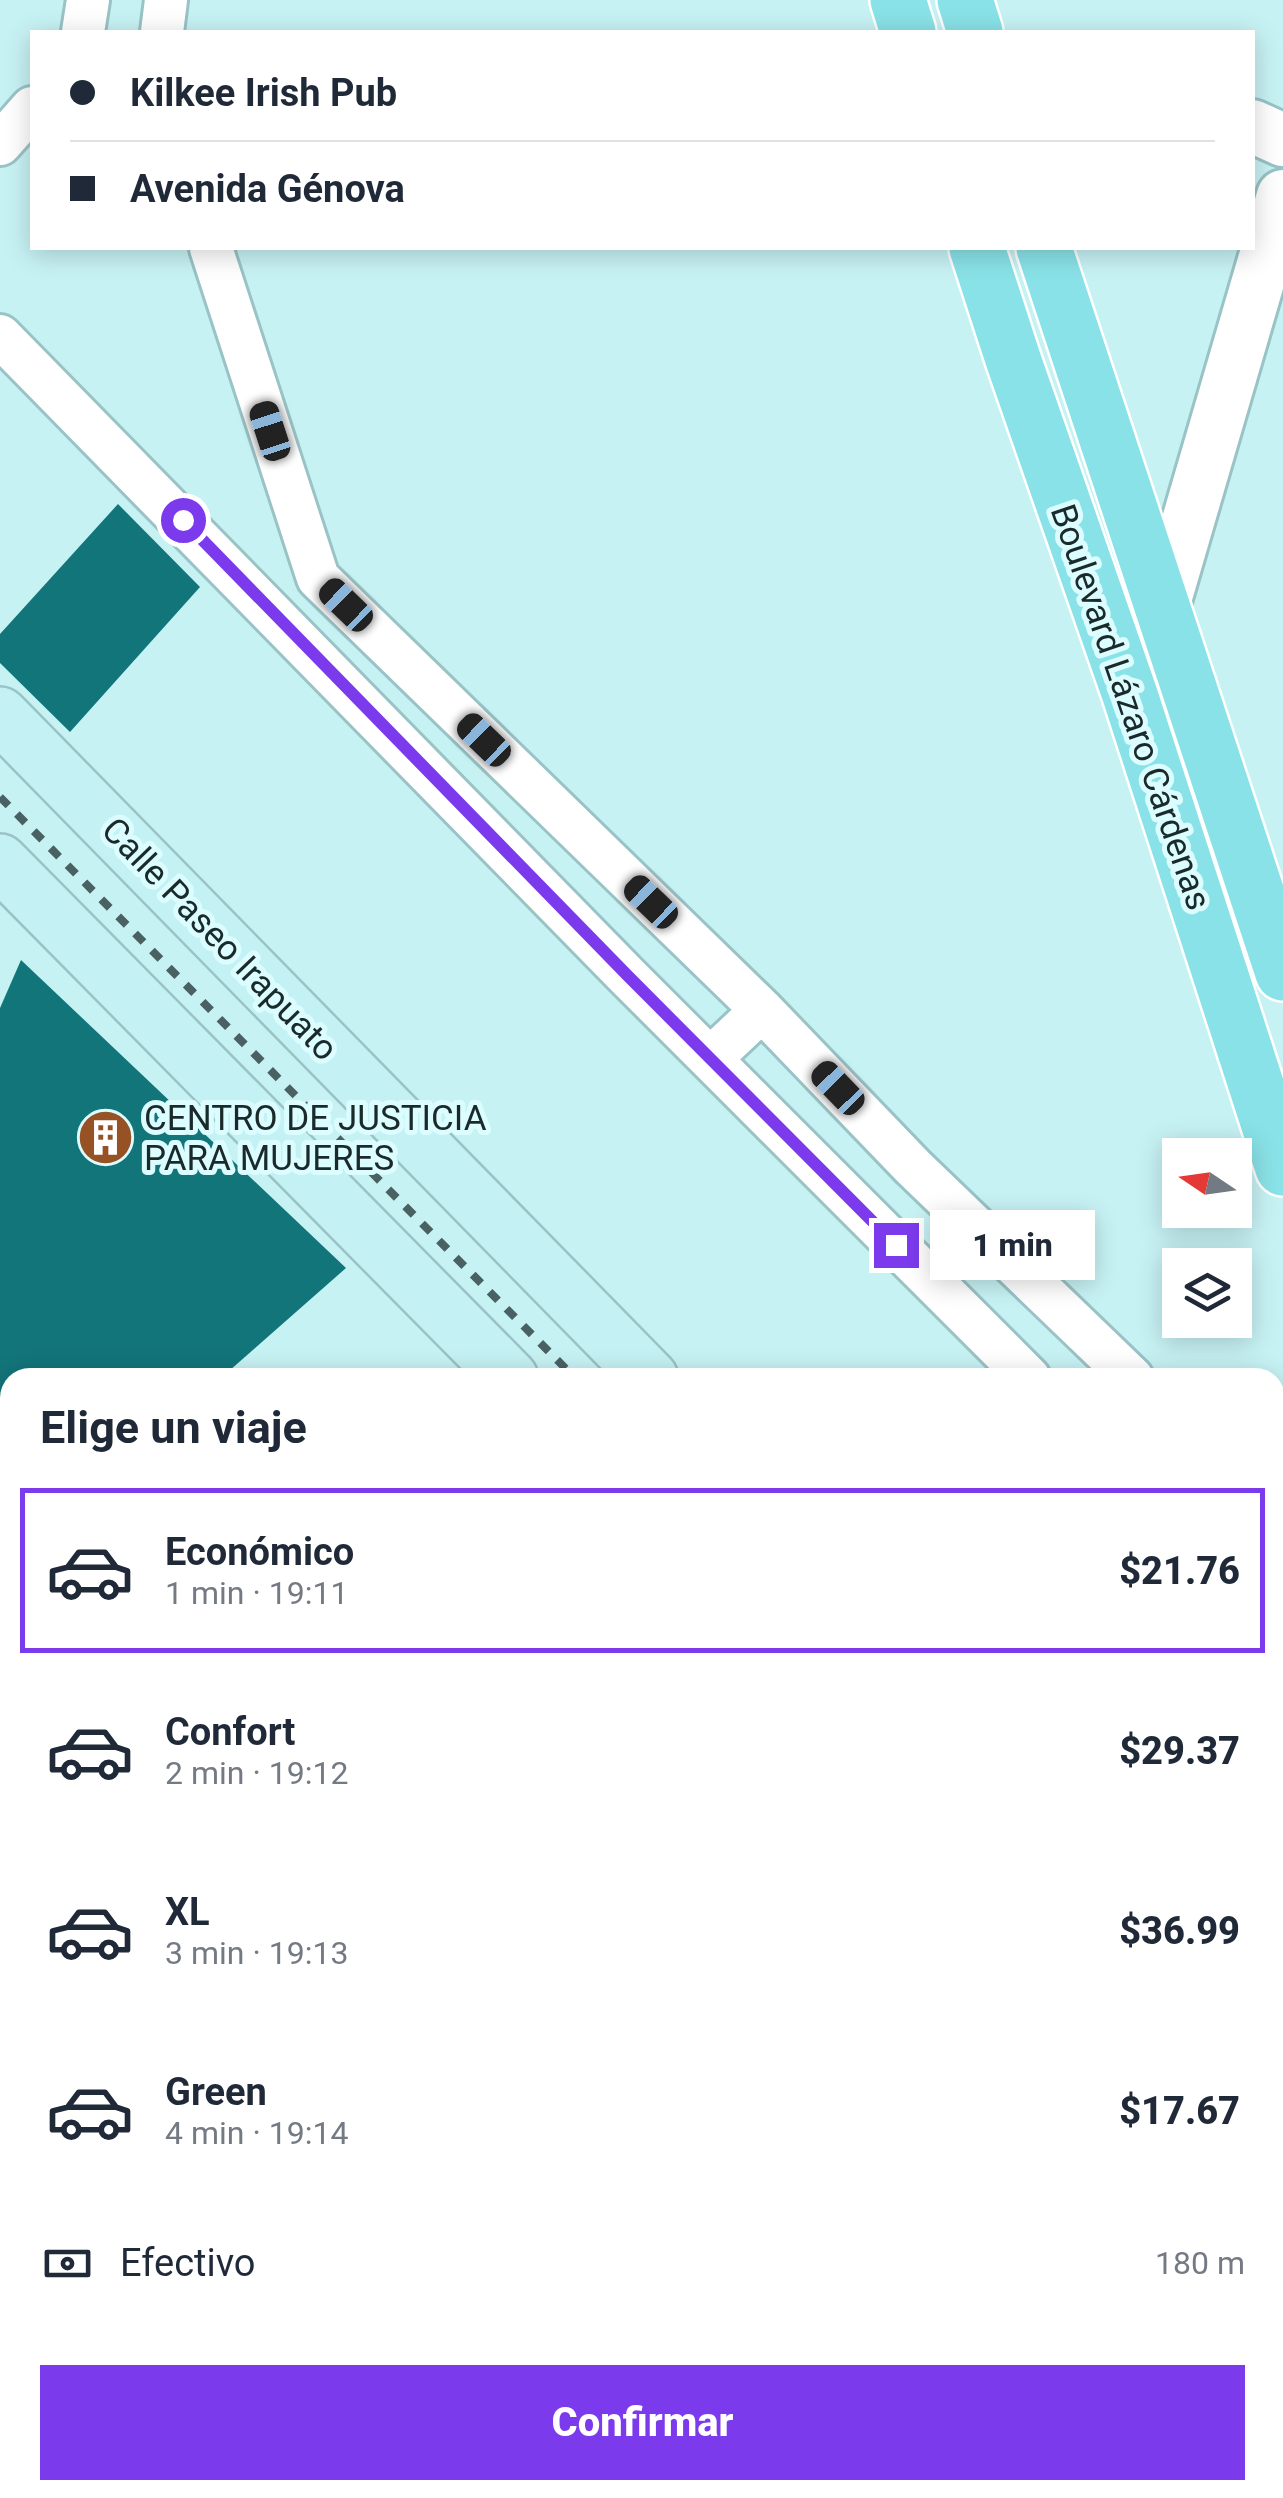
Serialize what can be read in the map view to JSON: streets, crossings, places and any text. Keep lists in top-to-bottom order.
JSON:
{
  "streets": {
    "main road": ["Boulevard Lázaro Cárdenas", "Calle Paseo Irapuato"]
  },
  "places": {
    "building": ["CENTRO DE JUSTICIA PARA MUJERES"]
  },
  "north": "left",
  "page": {
    "banner": ["Kilkee Irish Pub", "Avenida Génova"],
    "bubble": "1 min",
    "heading": "Elige un viaje",
    "list": [
      {
        "name": "Económico",
        "note": "1 min · 19:11",
        "value": "$21.76"
      },
      {
        "name": "Confort",
        "note": "2 min · 19:12",
        "value": "$29.37"
      },
      {
        "name": "XL",
        "note": "3 min · 19:13",
        "value": "$36.99"
      },
      {
        "name": "Green",
        "note": "4 min · 19:14",
        "value": "$17.67"
      }
    ],
    "pay": ["Efectivo", "180 m"],
    "buttons": "Confirmar"
  }
}
